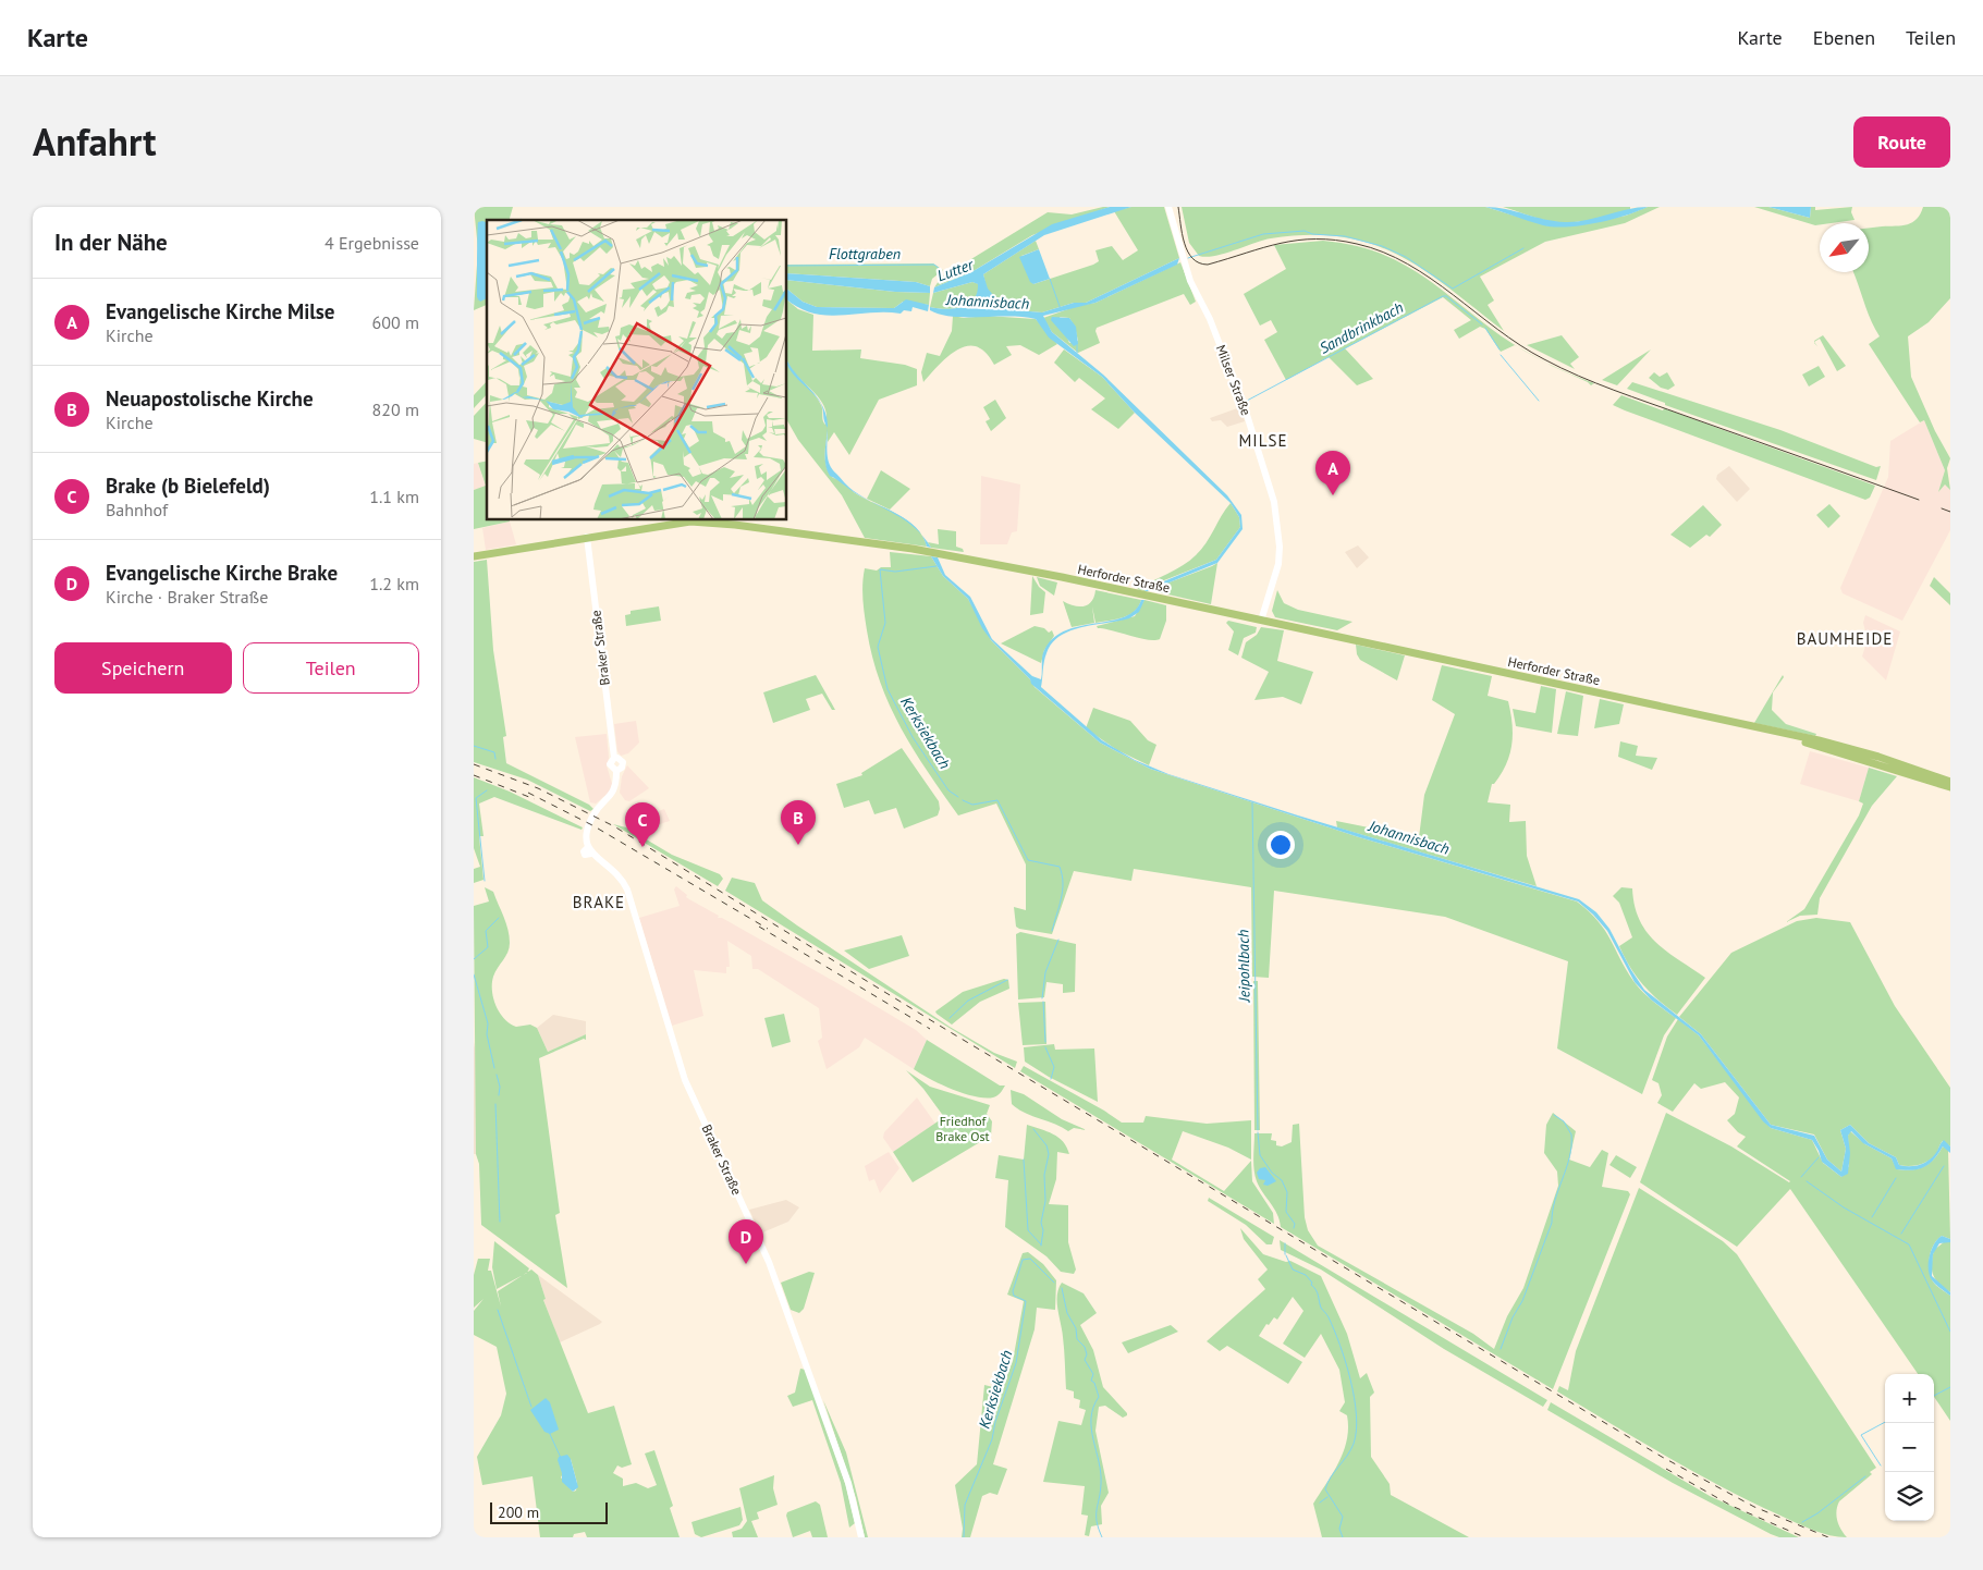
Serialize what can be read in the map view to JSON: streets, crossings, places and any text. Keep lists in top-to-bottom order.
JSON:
{
  "streets": {
    "main road": ["Milser Straße", "Herforder Straße", "Braker Straße"]
  },
  "crossings": [
    ["Milser Straße", "Herforder Straße"],
    ["Herforder Straße", "Braker Straße"]
  ],
  "districts": ["MILSE", "BAUMHEIDE", "BRAKE"],
  "water": [
    "Flottgraben",
    "Lutter",
    "Johannisbach",
    "Sandbrinkbach",
    "Kerksiekbach",
    "Jeipohlbach"
  ],
  "parks": ["Friedhof Brake Ost"],
  "scale_bar": "200 m",
  "north": "bottom left",
  "page": {
    "header": "Karte",
    "nav": ["Karte", "Ebenen", "Teilen"],
    "title": "Anfahrt",
    "buttons": [
      "Route",
      ["Speichern", "Teilen"]
    ],
    "heading": ["In der Nähe", "4 Ergebnisse"],
    "list": [
      {
        "mark": "A",
        "name": "Evangelische Kirche Milse",
        "note": "Kirche",
        "value": "600 m"
      },
      {
        "mark": "B",
        "name": "Neuapostolische Kirche",
        "note": "Kirche",
        "value": "820 m"
      },
      {
        "mark": "C",
        "name": "Brake (b Bielefeld)",
        "note": "Bahnhof",
        "value": "1.1 km"
      },
      {
        "mark": "D",
        "name": "Evangelische Kirche Brake",
        "note": "Kirche · Braker Straße",
        "value": "1.2 km"
      }
    ],
    "pins": [
      "A",
      "B",
      "C",
      "D"
    ],
    "map_buttons": ["+", "−"],
    "scale": "200 m"
  }
}
